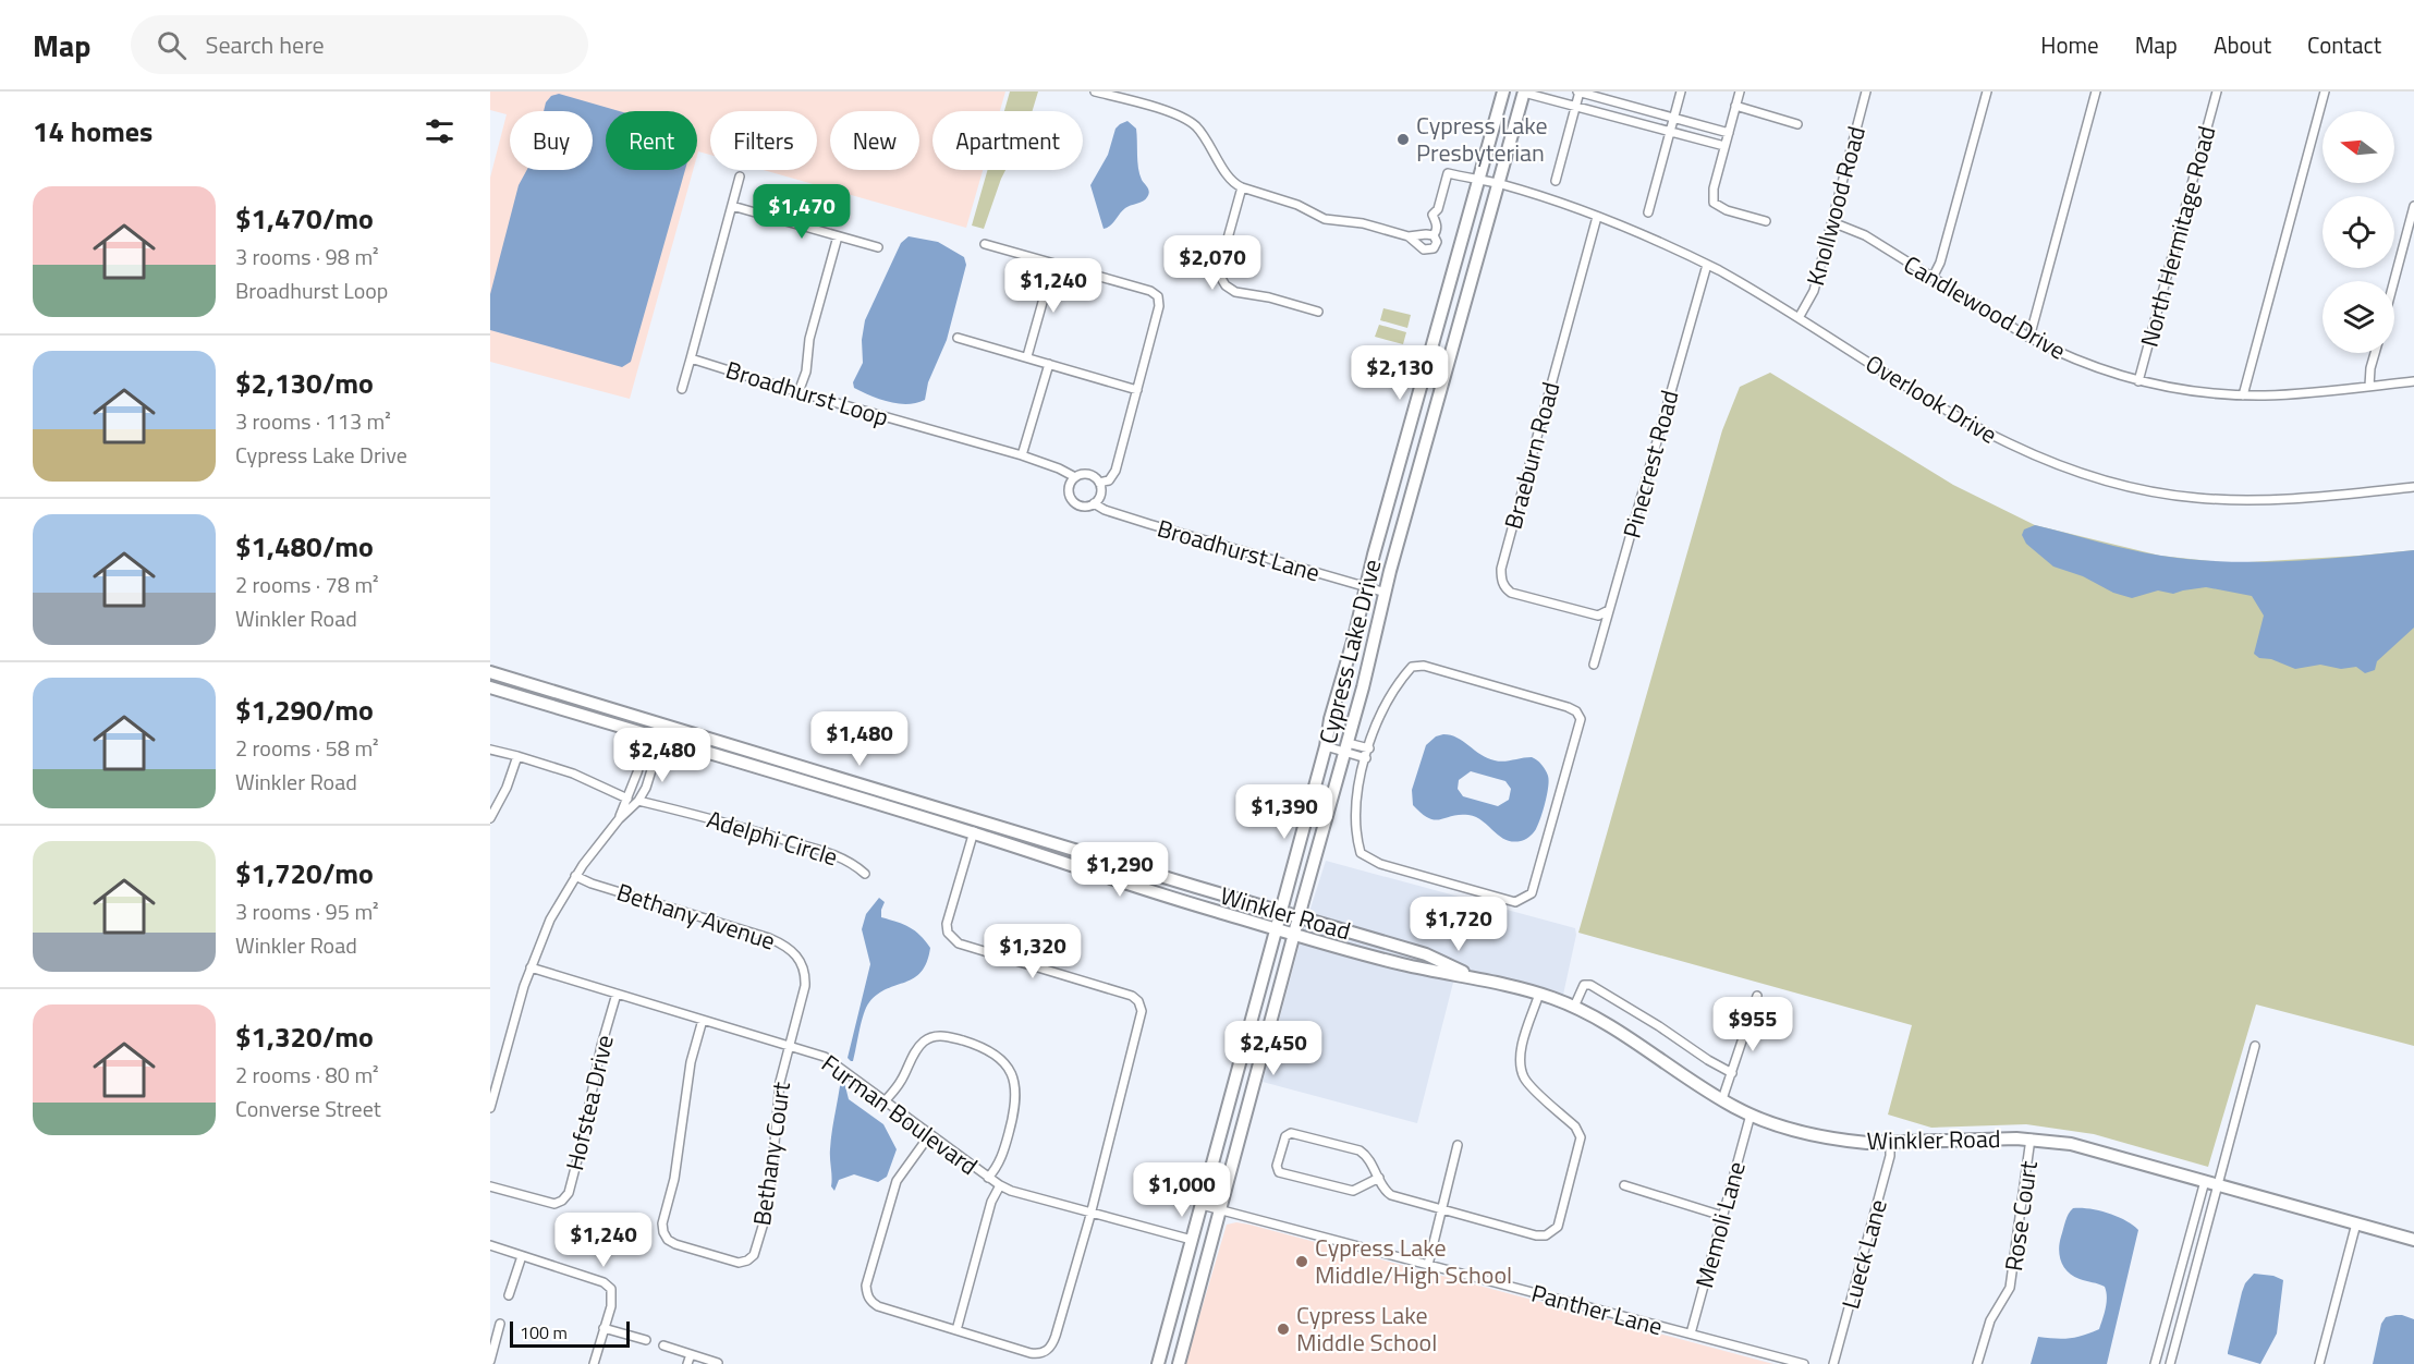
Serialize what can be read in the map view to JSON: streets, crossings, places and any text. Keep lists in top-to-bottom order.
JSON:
{
  "streets": {
    "street": [
      "Knollwood Road",
      "North Hermitage Road",
      "Candlewood Drive",
      "Broadhurst Loop",
      "Overlook Drive",
      "Braeburn Road",
      "Pinecrest Road",
      "Broadhurst Lane",
      "Cypress Lake Drive",
      "Adelphi Circle",
      "Winkler Road",
      "Bethany Avenue",
      "Hofstea Drive",
      "Furman Boulevard",
      "Bethany Court",
      "Rose Court",
      "Memoli Lane",
      "Lueck Lane",
      "Panther Lane"
    ]
  },
  "crossings": [
    ["Knollwood Road", "Candlewood Drive"],
    ["Knollwood Road", "Overlook Drive"],
    ["North Hermitage Road", "Candlewood Drive"],
    ["Broadhurst Loop", "Broadhurst Lane"],
    ["Overlook Drive", "Braeburn Road"],
    ["Overlook Drive", "Pinecrest Road"],
    ["Overlook Drive", "Cypress Lake Drive"],
    ["Braeburn Road", "Pinecrest Road"],
    ["Broadhurst Lane", "Cypress Lake Drive"],
    ["Cypress Lake Drive", "Winkler Road"],
    ["Cypress Lake Drive", "Furman Boulevard"],
    ["Cypress Lake Drive", "Panther Lane"],
    ["Winkler Road", "Rose Court"],
    ["Winkler Road", "Memoli Lane"],
    ["Winkler Road", "Lueck Lane"],
    ["Bethany Avenue", "Bethany Court"],
    ["Hofstea Drive", "Furman Boulevard"],
    ["Furman Boulevard", "Bethany Court"],
    ["Memoli Lane", "Panther Lane"]
  ],
  "places": ["Cypress Lake Presbyterian", "Cypress Lake Middle/High School", "Cypress Lake Middle School"],
  "scale_bar": "100 m",
  "north": "left",
  "page": {
    "header": "Map",
    "search": "Search here",
    "nav": [
      "Home",
      "Map",
      "About",
      "Contact"
    ],
    "heading": "14 homes",
    "chip": [
      "Buy",
      "Rent",
      "Filters",
      "New",
      "Apartment"
    ],
    "list": [
      {
        "name": "$1,470/mo",
        "note": "3 rooms · 98 m² · Broadhurst Loop"
      },
      {
        "name": "$2,130/mo",
        "note": "3 rooms · 113 m² · Cypress Lake Drive"
      },
      {
        "name": "$1,480/mo",
        "note": "2 rooms · 78 m² · Winkler Road"
      },
      {
        "name": "$1,290/mo",
        "note": "2 rooms · 58 m² · Winkler Road"
      },
      {
        "name": "$1,720/mo",
        "note": "3 rooms · 95 m² · Winkler Road"
      },
      {
        "name": "$1,320/mo",
        "note": "2 rooms · 80 m² · Converse Street"
      }
    ],
    "price": [
      "$1,470",
      "$2,070",
      "$1,240",
      "$2,130",
      "$1,480",
      "$2,480",
      "$1,390",
      "$1,290",
      "$1,720",
      "$1,320",
      "$955",
      "$2,450",
      "$1,000",
      "$1,240"
    ],
    "scale": "100 m"
  }
}
